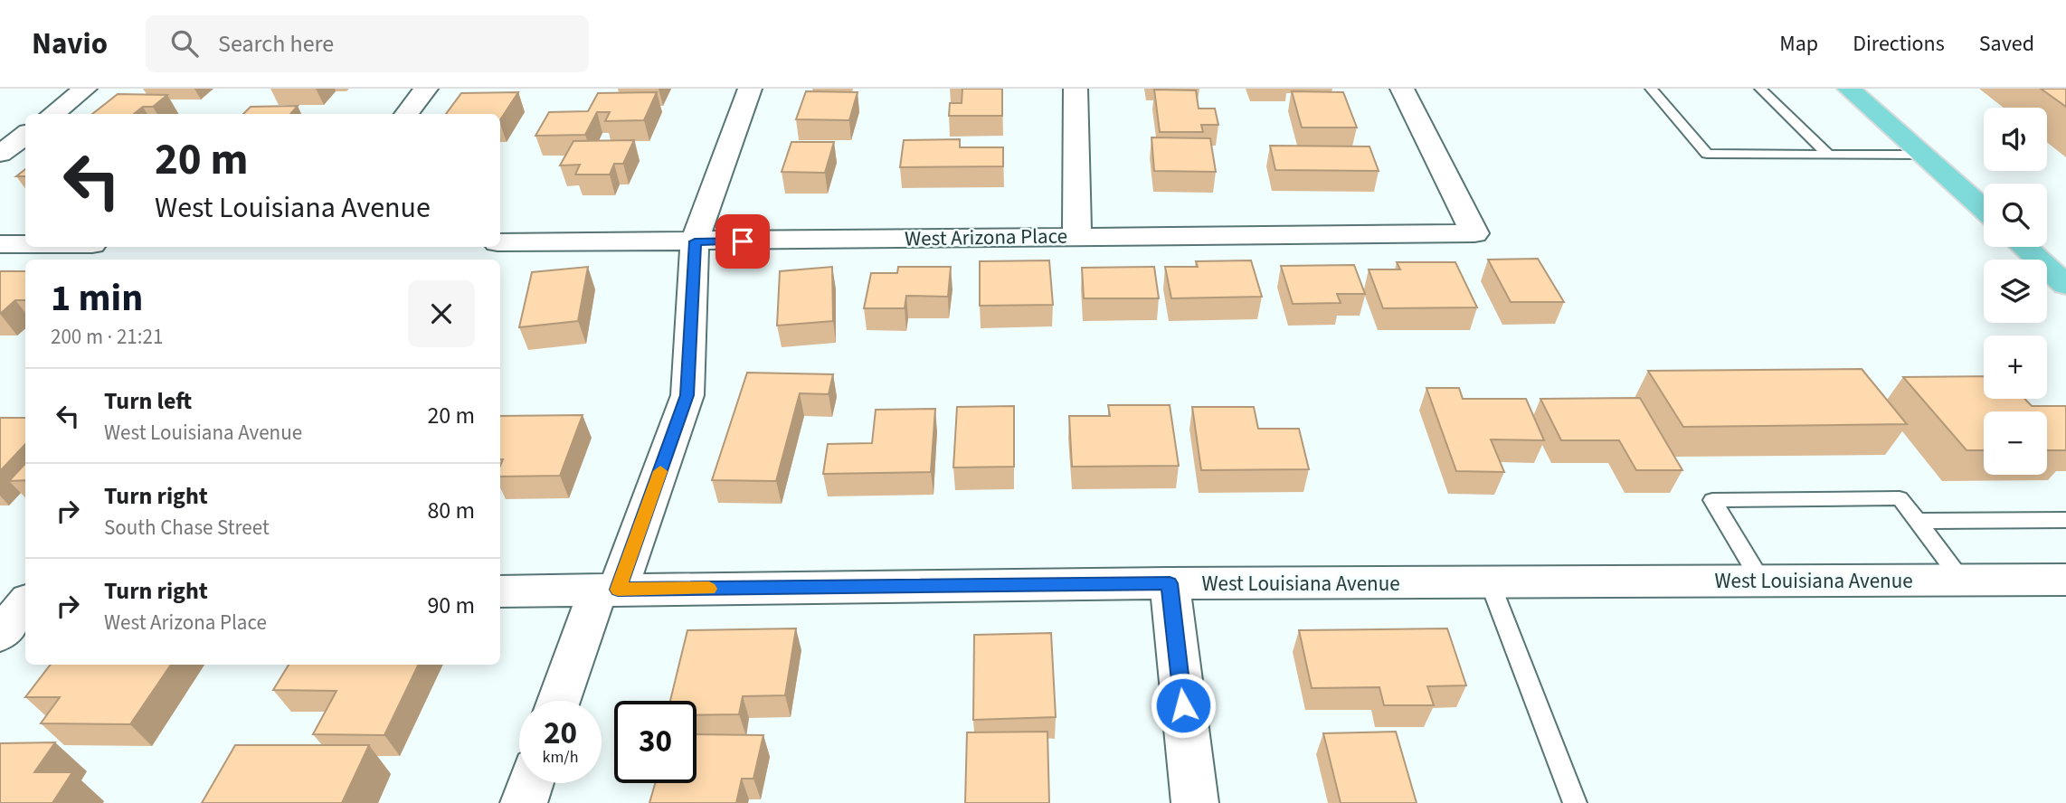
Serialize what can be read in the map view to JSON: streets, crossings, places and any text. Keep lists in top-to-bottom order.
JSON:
{
  "streets": {
    "street": ["West Arizona Place", "West Louisiana Avenue"]
  },
  "page": {
    "header": "Navio",
    "search": "Search here",
    "nav": ["Map", "Directions", "Saved"],
    "map_buttons": ["+", "−"],
    "turn": ["20 m", "West Louisiana Avenue"],
    "heading": ["1 min", "200 m · 21:21"],
    "list": [
      {
        "name": "Turn left",
        "note": "West Louisiana Avenue",
        "value": "20 m"
      },
      {
        "name": "Turn right",
        "note": "South Chase Street",
        "value": "80 m"
      },
      {
        "name": "Turn right",
        "note": "West Arizona Place",
        "value": "90 m"
      }
    ],
    "speed": "20 km/h",
    "limit": "30"
  }
}
